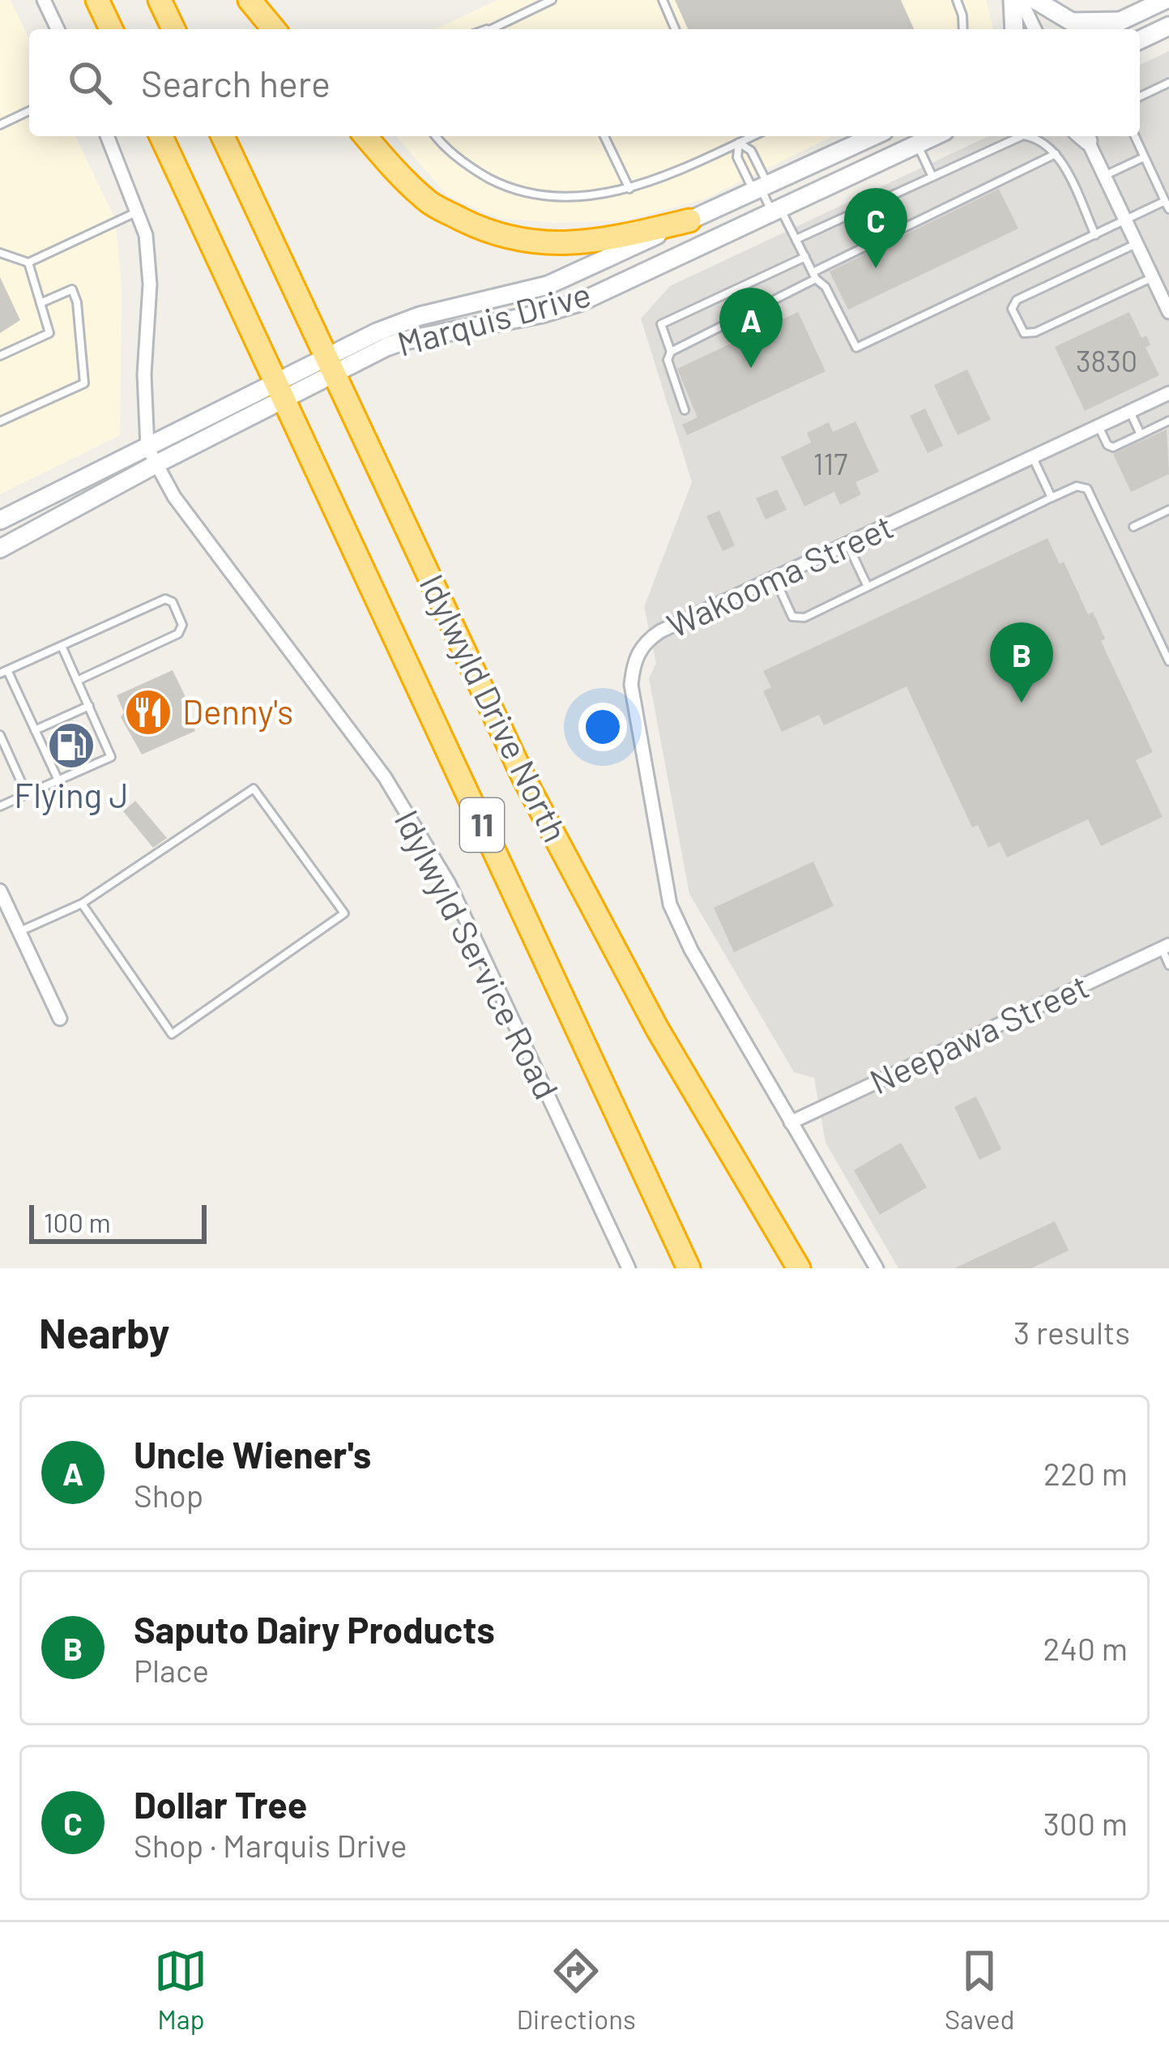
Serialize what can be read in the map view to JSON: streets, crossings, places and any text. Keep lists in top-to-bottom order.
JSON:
{
  "streets": {
    "highway": ["Idylwyld Drive North", "11"],
    "main road": ["Marquis Drive"],
    "street": ["Wakooma Street", "Idylwyld Service Road", "Neepawa Street"]
  },
  "crossings": [
    ["Marquis Drive", "Idylwyld Drive North"],
    ["Marquis Drive", "Idylwyld Service Road"],
    ["Wakooma Street", "Neepawa Street"]
  ],
  "places": {
    "restaurant": ["Denny's"],
    "fuel station": ["Flying J"]
  },
  "house_numbers": ["3830", "117"],
  "scale_bar": "100 m",
  "page": {
    "search": "Search here",
    "pins": ["C", "A", "B"],
    "scale": "100 m",
    "heading": ["Nearby", "3 results"],
    "list": [
      {
        "mark": "A",
        "name": "Uncle Wiener's",
        "note": "Shop",
        "value": "220 m"
      },
      {
        "mark": "B",
        "name": "Saputo Dairy Products",
        "note": "Place",
        "value": "240 m"
      },
      {
        "mark": "C",
        "name": "Dollar Tree",
        "note": "Shop · Marquis Drive",
        "value": "300 m"
      }
    ],
    "nav": ["Map", "Directions", "Saved"]
  }
}
